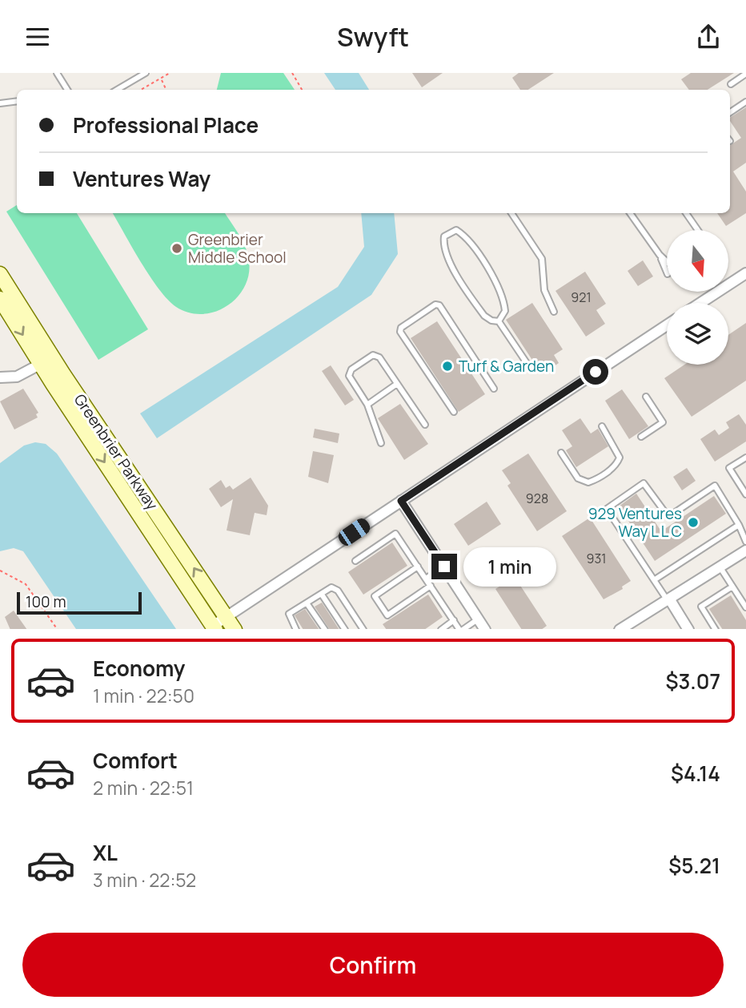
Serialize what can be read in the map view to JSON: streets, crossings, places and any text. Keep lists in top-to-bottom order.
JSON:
{
  "streets": {
    "main road": ["Greenbrier Parkway"]
  },
  "places": ["Greenbrier Middle School", "Turf & Garden", "929 Ventures Way L L C"],
  "house_numbers": ["921", "928", "931"],
  "scale_bar": "100 m",
  "north": "bottom",
  "page": {
    "header": "Swyft",
    "banner": ["Professional Place", "Ventures Way"],
    "bubble": "1 min",
    "scale": "100 m",
    "list": [
      {
        "name": "Economy",
        "note": "1 min · 22:50",
        "value": "$3.07"
      },
      {
        "name": "Comfort",
        "note": "2 min · 22:51",
        "value": "$4.14"
      },
      {
        "name": "XL",
        "note": "3 min · 22:52",
        "value": "$5.21"
      }
    ],
    "buttons": "Confirm"
  }
}
